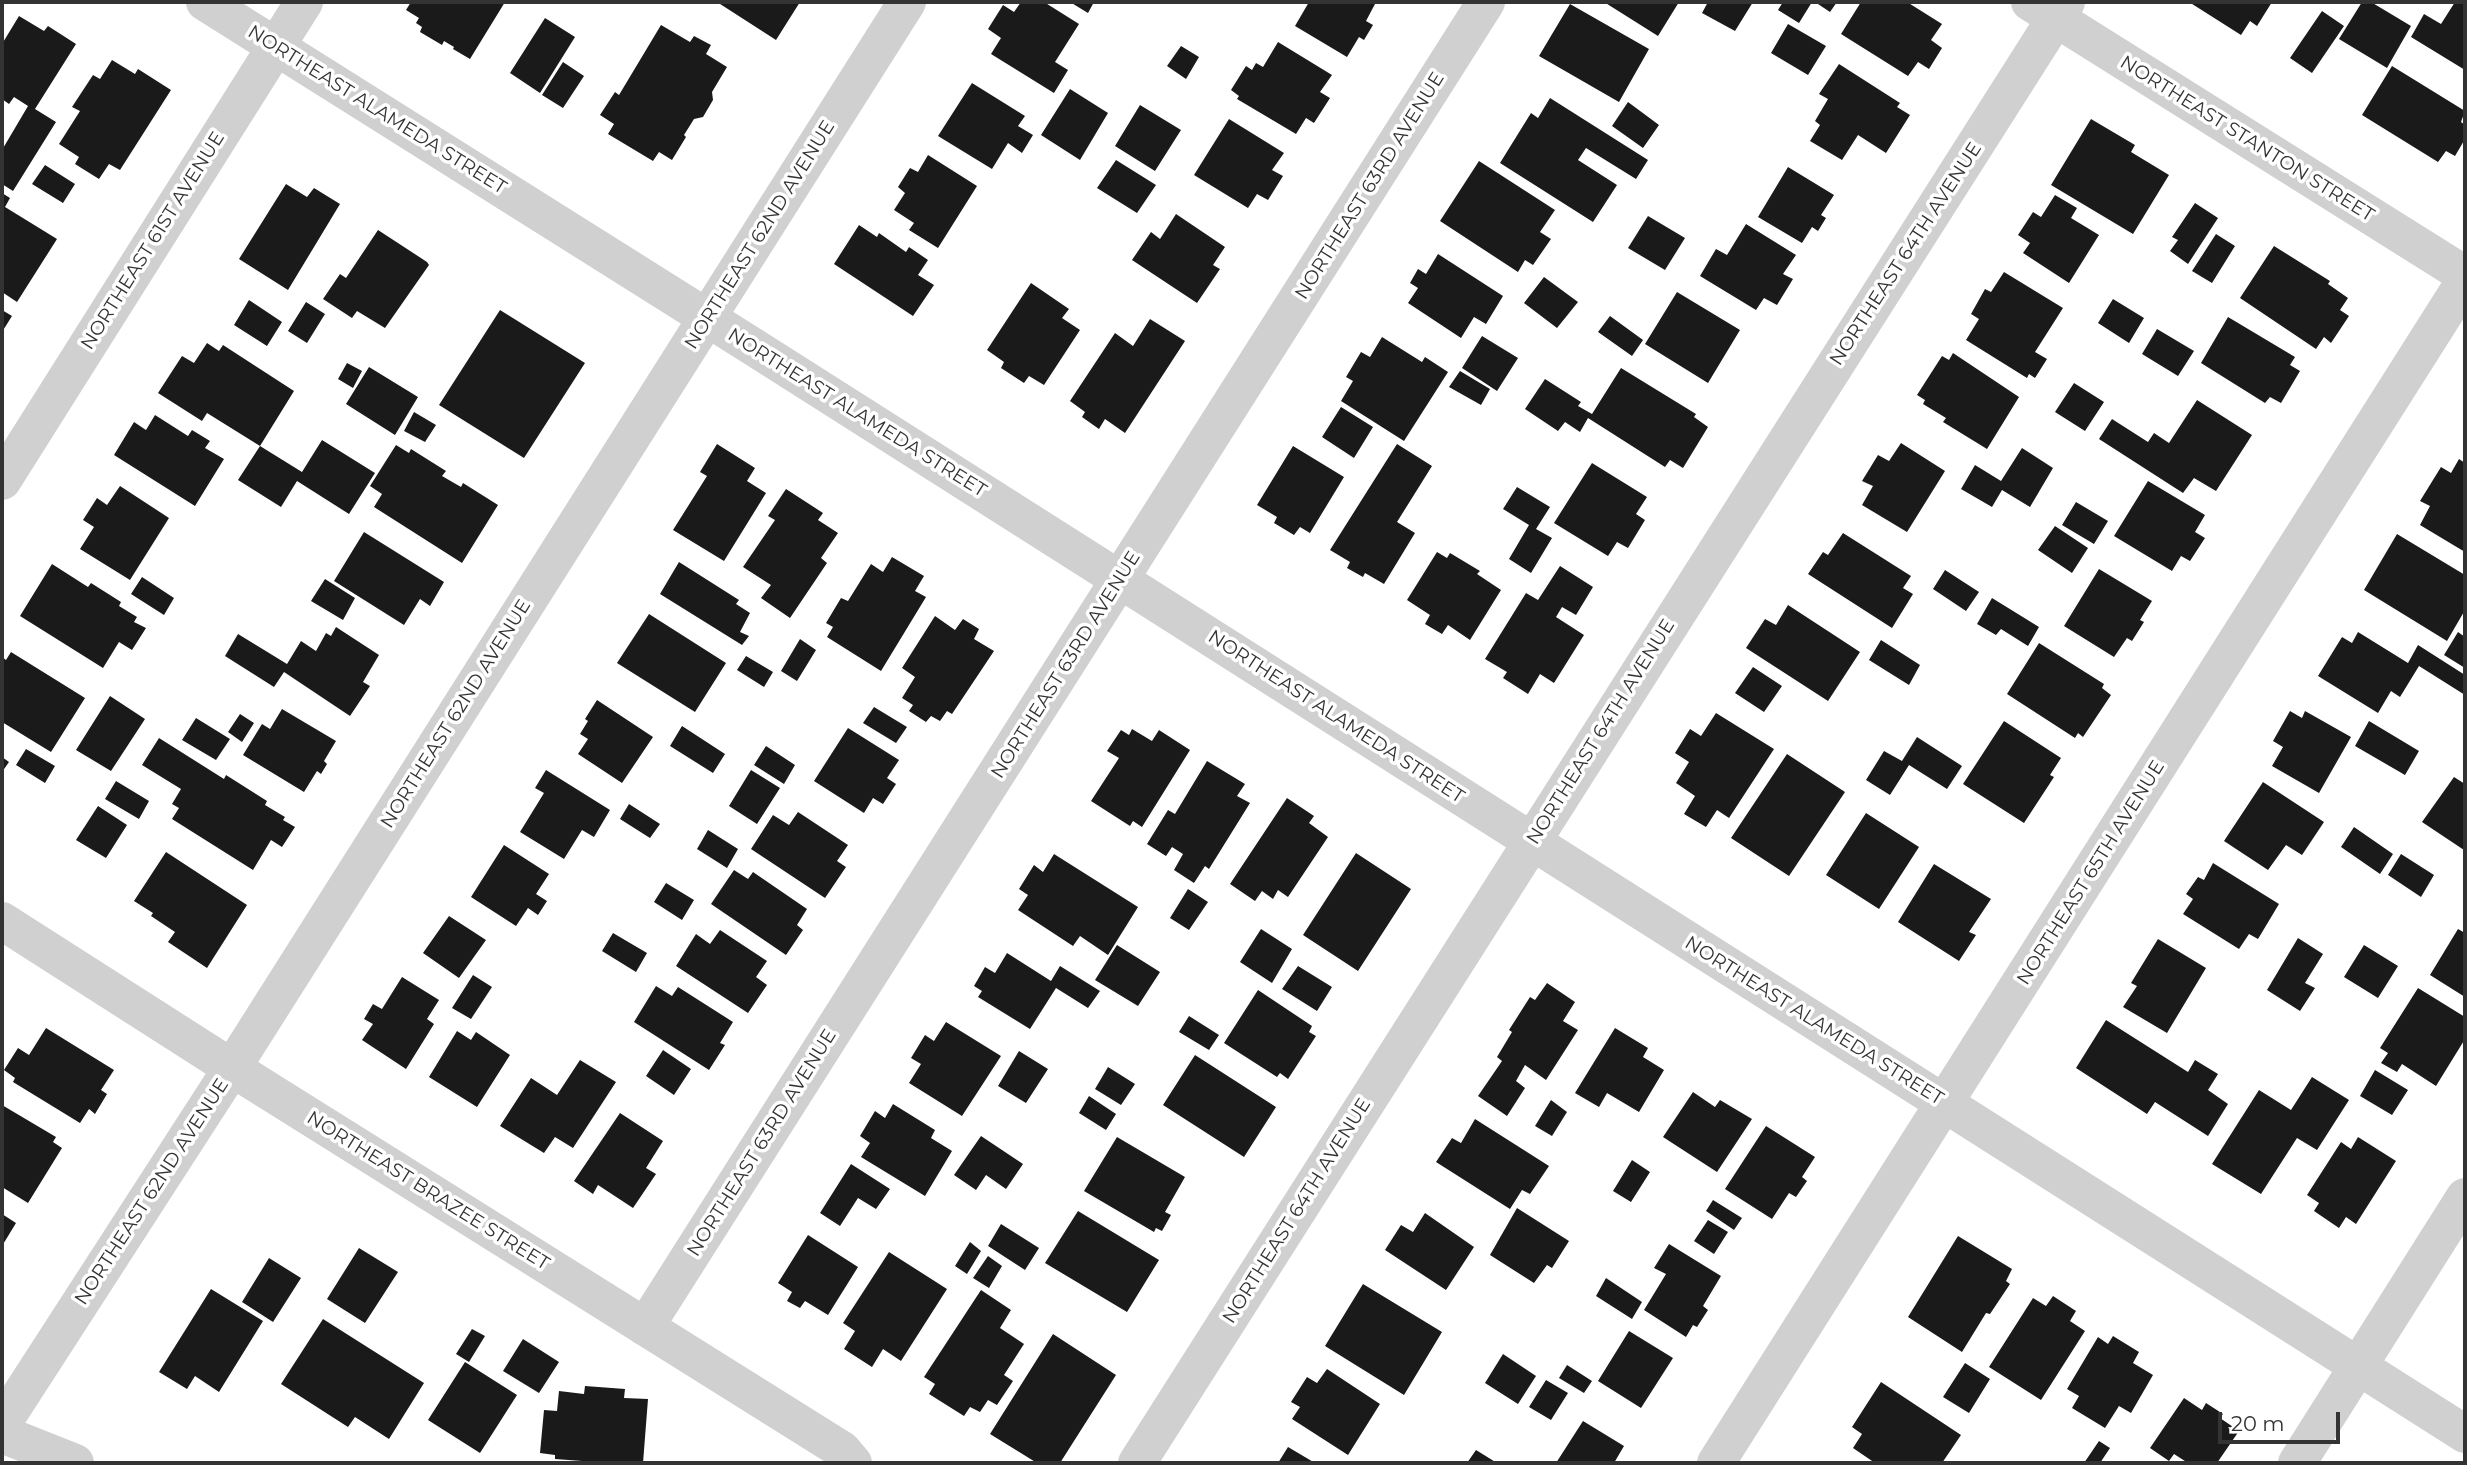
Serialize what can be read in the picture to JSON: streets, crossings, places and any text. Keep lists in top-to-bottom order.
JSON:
{
  "streets": {
    "street": [
      "NORTHEAST ALAMEDA STREET",
      "NORTHEAST STANTON STREET",
      "NORTHEAST 63RD AVENUE",
      "NORTHEAST 62ND AVENUE",
      "NORTHEAST 61ST AVENUE",
      "NORTHEAST 64TH AVENUE",
      "NORTHEAST 65TH AVENUE",
      "NORTHEAST BRAZEE STREET"
    ]
  },
  "crossings": [
    ["NORTHEAST ALAMEDA STREET", "NORTHEAST 63RD AVENUE"],
    ["NORTHEAST ALAMEDA STREET", "NORTHEAST 62ND AVENUE"],
    ["NORTHEAST ALAMEDA STREET", "NORTHEAST 61ST AVENUE"],
    ["NORTHEAST ALAMEDA STREET", "NORTHEAST 64TH AVENUE"],
    ["NORTHEAST ALAMEDA STREET", "NORTHEAST 65TH AVENUE"],
    ["NORTHEAST STANTON STREET", "NORTHEAST 64TH AVENUE"],
    ["NORTHEAST 63RD AVENUE", "NORTHEAST BRAZEE STREET"],
    ["NORTHEAST 62ND AVENUE", "NORTHEAST BRAZEE STREET"]
  ],
  "scale_bar": "20 m"
}
